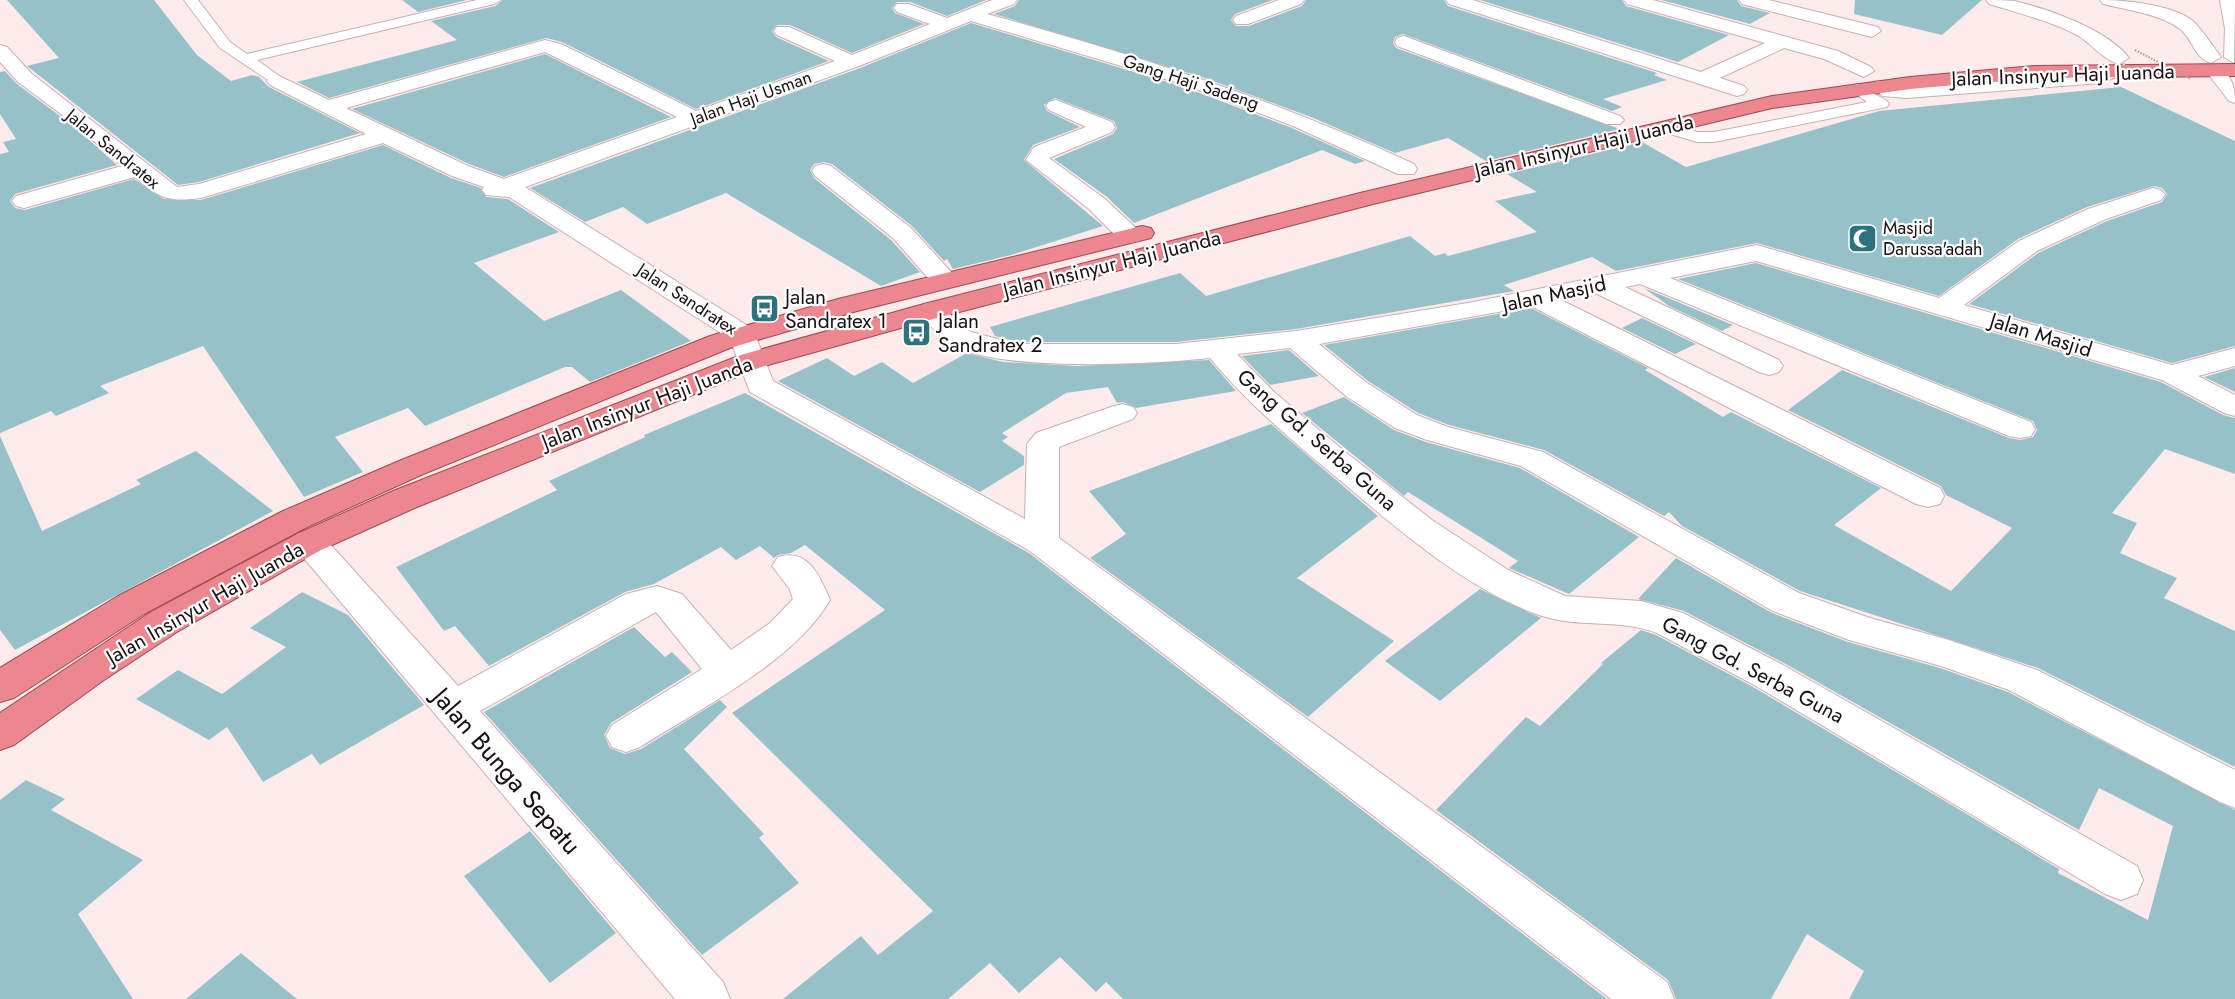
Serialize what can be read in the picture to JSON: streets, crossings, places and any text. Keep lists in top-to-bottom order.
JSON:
{
  "streets": {
    "highway": ["Jalan Insinyur Haji Juanda"],
    "street": [
      "Gang Haji Sadeng",
      "Jalan Haji Usman",
      "Jalan Sandratex",
      "Jalan Masjid",
      "Gang Gd. Serba Guna",
      "Jalan Bunga Sepatu"
    ]
  },
  "crossings": [
    ["Jalan Insinyur Haji Juanda", "Gang Haji Sadeng"],
    ["Jalan Insinyur Haji Juanda", "Jalan Sandratex"],
    ["Jalan Insinyur Haji Juanda", "Jalan Masjid"],
    ["Jalan Insinyur Haji Juanda", "Jalan Bunga Sepatu"],
    ["Gang Haji Sadeng", "Jalan Haji Usman"],
    ["Jalan Haji Usman", "Jalan Sandratex"],
    ["Jalan Masjid", "Gang Gd. Serba Guna"]
  ],
  "places": {
    "mosque": ["Masjid Darussa'adah"],
    "bus stop": ["Jalan Sandratex 1", "Jalan Sandratex 2"]
  }
}
